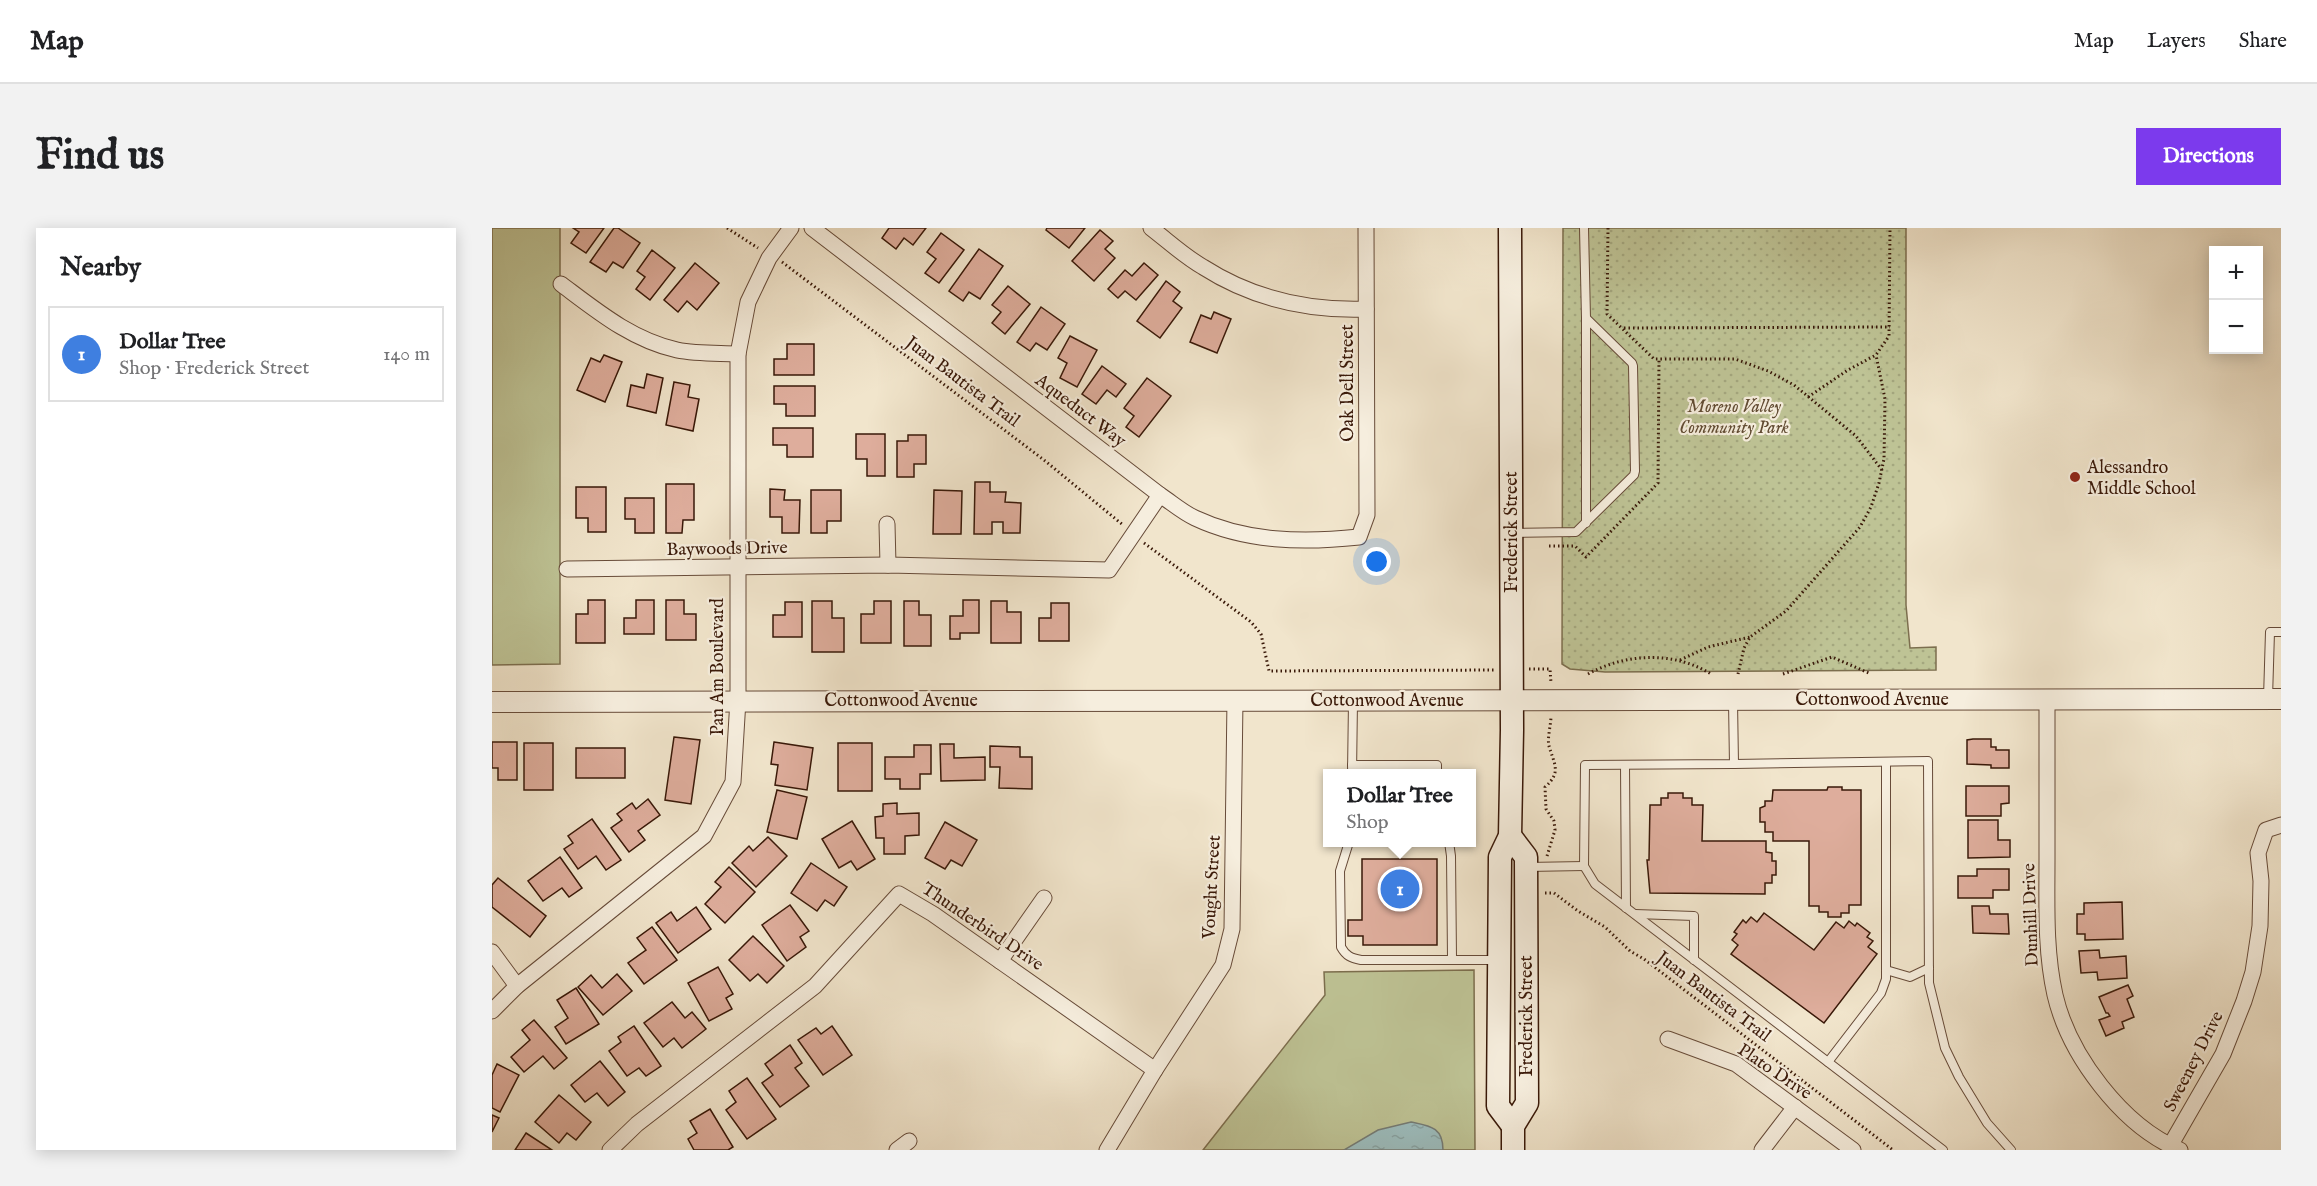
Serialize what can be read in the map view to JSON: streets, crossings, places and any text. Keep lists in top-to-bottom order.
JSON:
{
  "streets": {
    "main road": ["Frederick Street"],
    "street": [
      "Oak Dell Street",
      "Aqueduct Way",
      "Baywoods Drive",
      "Pan Am Boulevard",
      "Cottonwood Avenue",
      "Vought Street",
      "Dunhill Drive",
      "Thunderbird Drive",
      "Sweeney Drive",
      "Plato Drive"
    ],
    "path": ["Juan Bautista Trail"]
  },
  "crossings": [
    ["Juan Bautista Trail", "Frederick Street"],
    ["Oak Dell Street", "Aqueduct Way"],
    ["Aqueduct Way", "Baywoods Drive"],
    ["Frederick Street", "Cottonwood Avenue"],
    ["Baywoods Drive", "Pan Am Boulevard"],
    ["Pan Am Boulevard", "Cottonwood Avenue"],
    ["Cottonwood Avenue", "Vought Street"],
    ["Cottonwood Avenue", "Dunhill Drive"],
    ["Vought Street", "Thunderbird Drive"],
    ["Dunhill Drive", "Sweeney Drive"]
  ],
  "parks": ["Moreno Valley Community Park"],
  "places": ["Alessandro Middle School"],
  "page": {
    "header": "Map",
    "nav": ["Map", "Layers", "Share"],
    "buttons": "Directions",
    "title": "Find us",
    "heading": "Nearby",
    "map_buttons": ["+", "−"],
    "list": [
      {
        "mark": "1",
        "name": "Dollar Tree",
        "note": "Shop · Frederick Street",
        "value": "140 m"
      }
    ],
    "popup": ["Dollar Tree", "Shop"],
    "pins": "1"
  }
}
